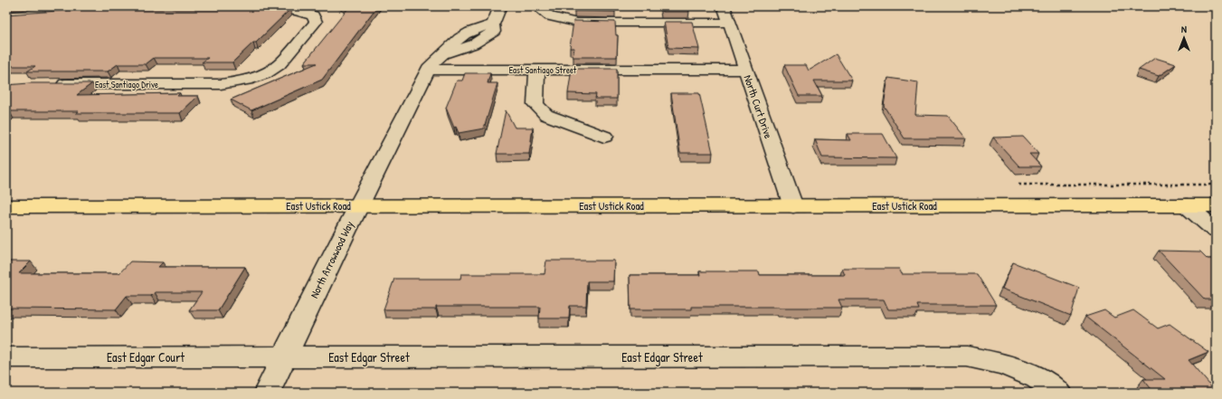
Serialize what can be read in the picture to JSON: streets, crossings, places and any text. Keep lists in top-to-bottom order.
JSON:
{
  "streets": {
    "main road": ["East Ustick Road"],
    "street": [
      "East Santiago Street",
      "East Santiago Drive",
      "North Curt Drive",
      "North Arrowwood Way",
      "East Edgar Court",
      "East Edgar Street"
    ]
  },
  "crossings": [
    ["East Santiago Street", "North Curt Drive"],
    ["East Santiago Street", "North Arrowwood Way"],
    ["North Curt Drive", "East Ustick Road"],
    ["East Ustick Road", "North Arrowwood Way"],
    ["North Arrowwood Way", "East Edgar Court"],
    ["North Arrowwood Way", "East Edgar Street"],
    ["East Edgar Court", "East Edgar Street"]
  ],
  "north": "top"
}
